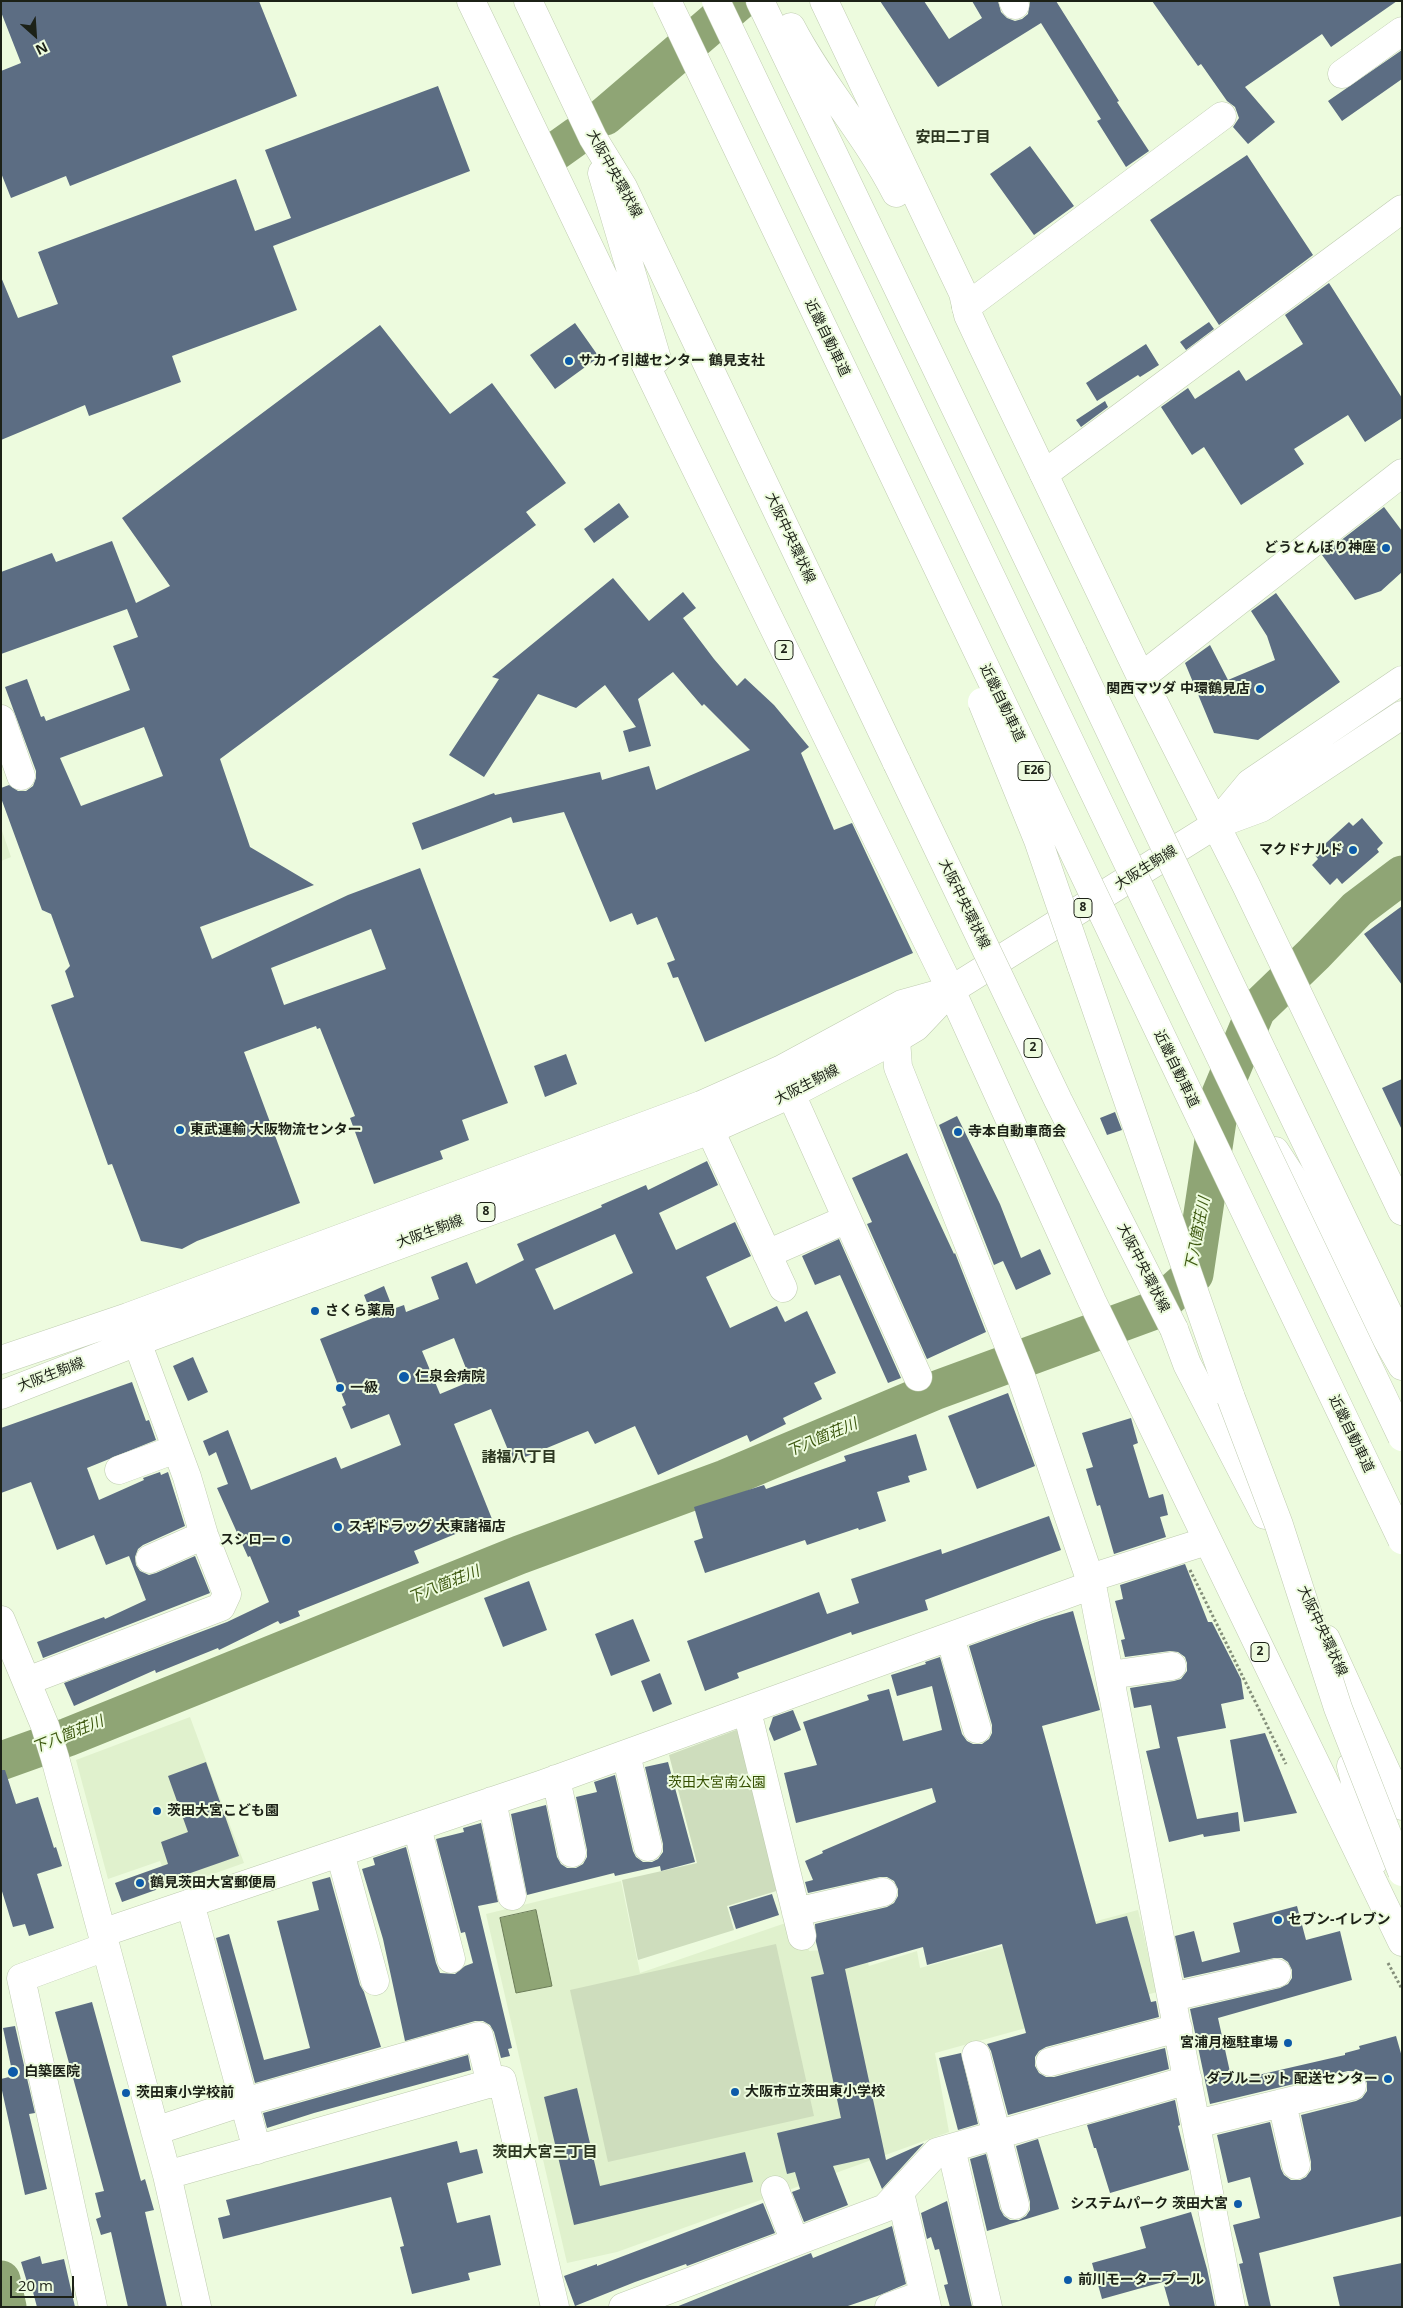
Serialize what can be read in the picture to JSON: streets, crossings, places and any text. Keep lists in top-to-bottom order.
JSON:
{
  "streets": {
    "main road": [
      "大阪中央環状線",
      "近畿自動車道",
      "2",
      "E26",
      "大阪生駒線",
      "8"
    ]
  },
  "crossings": [
    ["2", "大阪生駒線"]
  ],
  "districts": ["安田二丁目", "諸福八丁目", "茨田大宮三丁目"],
  "water": ["下八箇荘川"],
  "parks": ["茨田大宮南公園"],
  "places": [
    "サカイ引越センター 鶴見支社",
    "どうとんぼり神座",
    "関西マツダ 中環鶴見店",
    "マクドナルド",
    "東武運輸 大阪物流センター",
    "寺本自動車商会",
    "さくら薬局",
    "仁泉会病院",
    "一級",
    "スギドラッグ 大東諸福店",
    "スシロー",
    "茨田大宮こども園",
    "鶴見茨田大宮郵便局",
    "セブン-イレブン",
    "宮浦月極駐車場",
    "白築医院",
    "ダブルニット 配送センター",
    "大阪市立茨田東小学校",
    "茨田東小学校前",
    "システムパーク 茨田大宮",
    "前川モータープール"
  ],
  "scale_bar": "20 m",
  "north": "bottom right"
}
